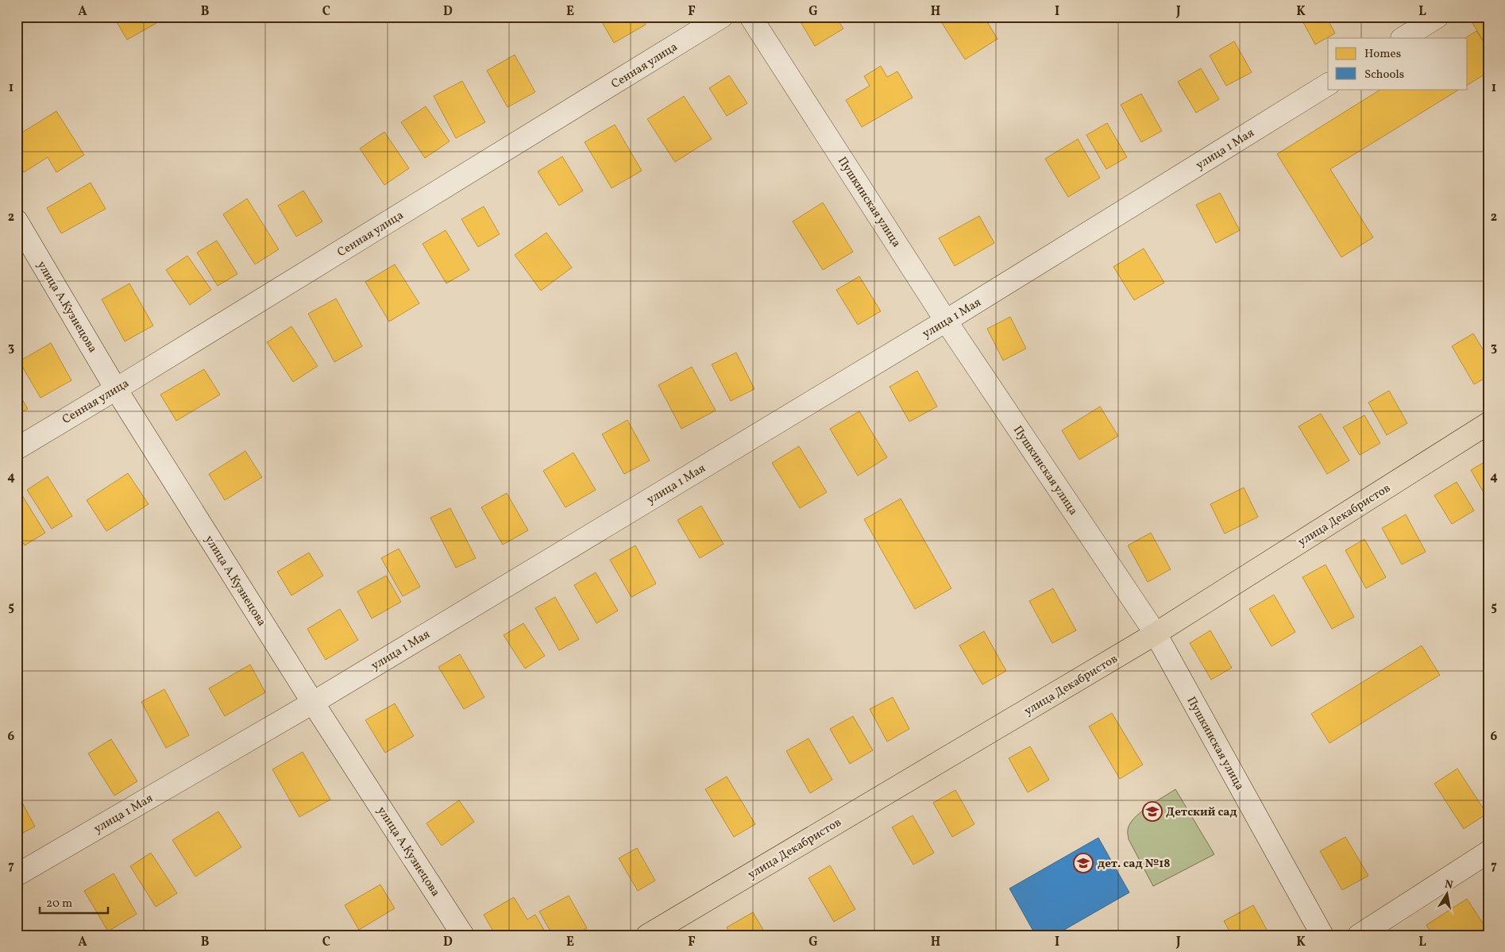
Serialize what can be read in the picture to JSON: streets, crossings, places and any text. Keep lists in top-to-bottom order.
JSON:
{
  "streets": {
    "main road": ["улица Декабристов"],
    "street": [
      "Сенная улица",
      "улица 1 Мая",
      "Пушкинская улица",
      "улица А.Кузнецова"
    ]
  },
  "crossings": [
    ["Сенная улица", "улица А.Кузнецова"],
    ["улица 1 Мая", "Пушкинская улица"],
    ["улица 1 Мая", "улица А.Кузнецова"],
    ["Пушкинская улица", "улица Декабристов"]
  ],
  "places": {
    "school or university": ["Детский сад", "дет. сад №18"]
  },
  "legend": ["Homes", "Schools"],
  "scale_bar": "20 m",
  "north": "top",
  "grid": {
    "columns": [
      "A",
      "B",
      "C",
      "D",
      "E",
      "F",
      "G",
      "H",
      "I",
      "J",
      "K",
      "L"
    ],
    "rows": [
      "1",
      "2",
      "3",
      "4",
      "5",
      "6",
      "7"
    ]
  }
}
